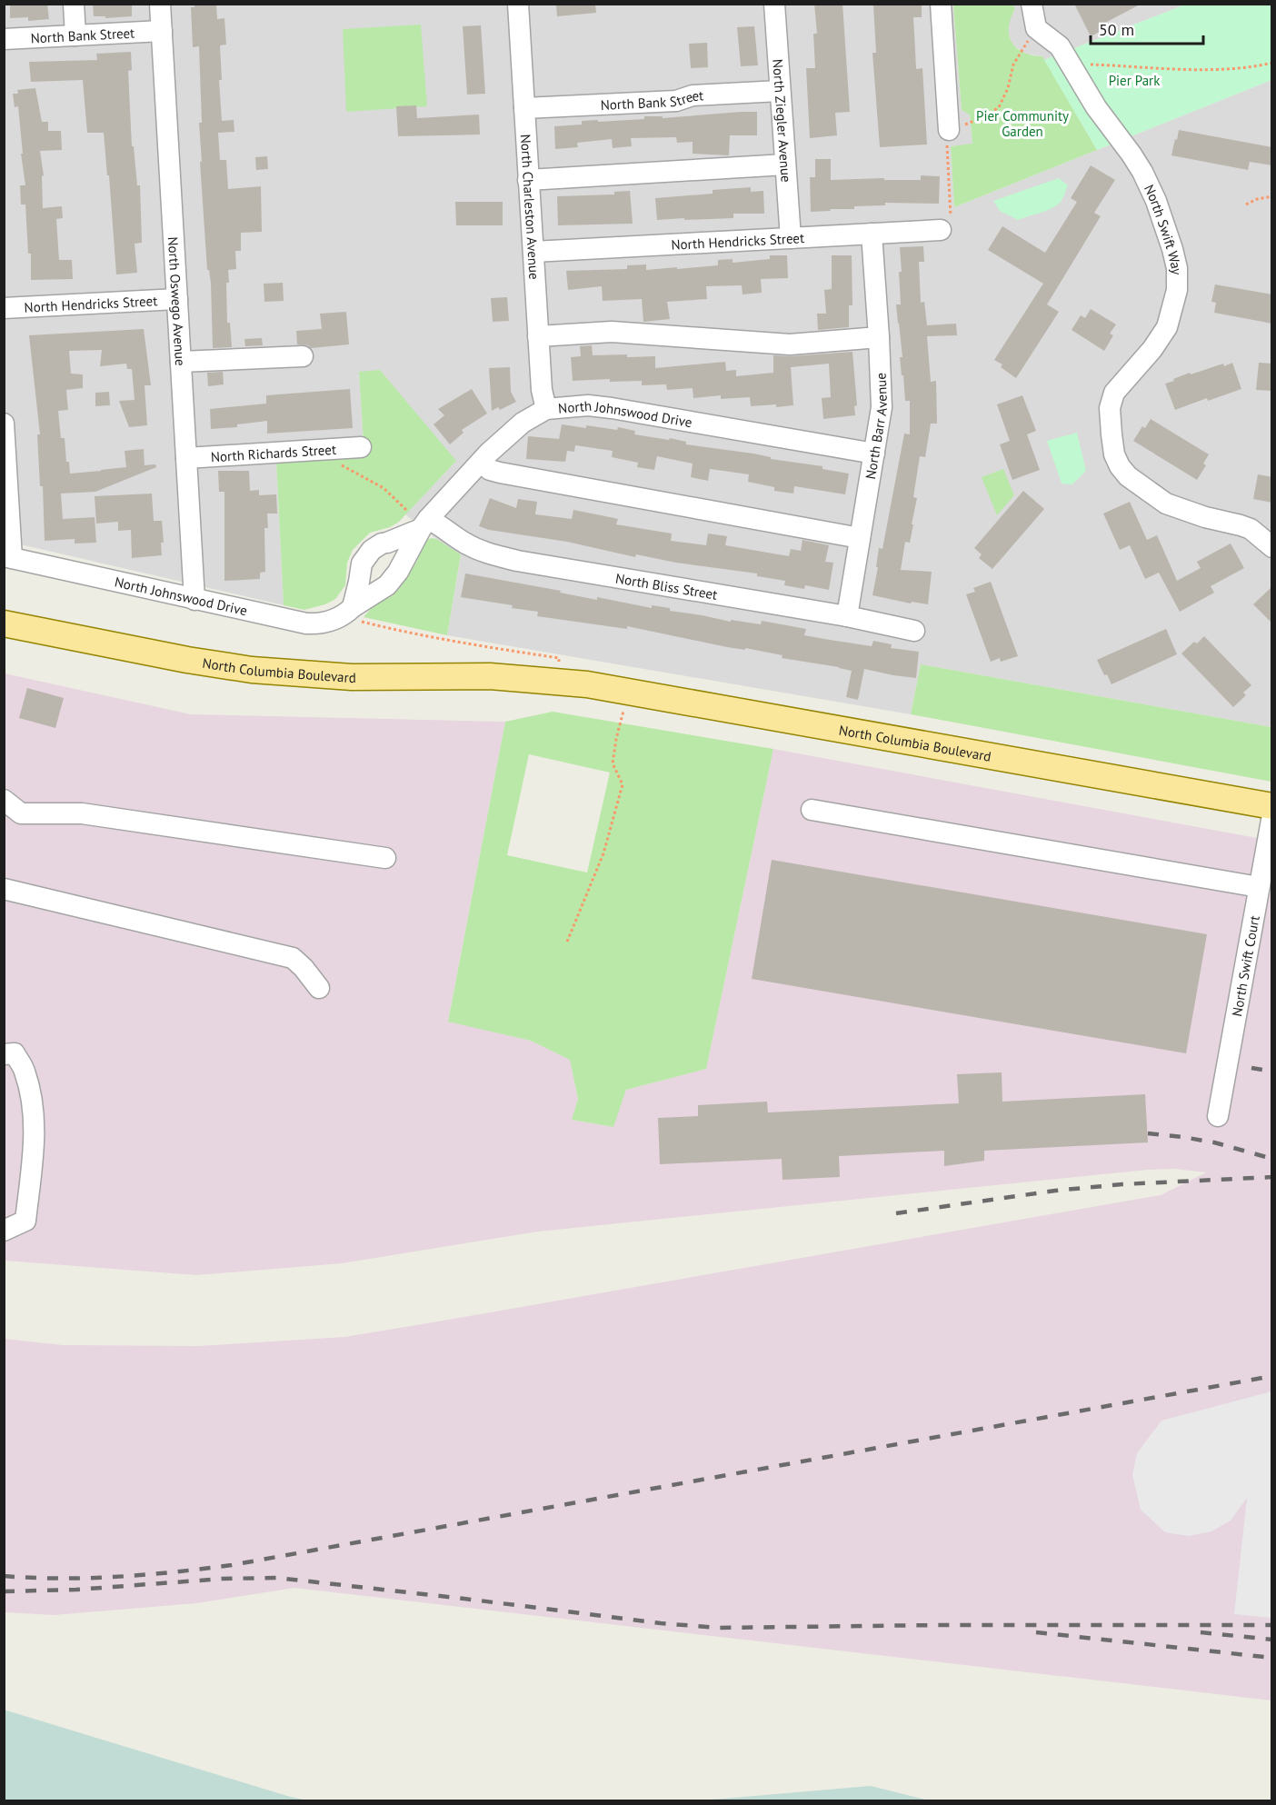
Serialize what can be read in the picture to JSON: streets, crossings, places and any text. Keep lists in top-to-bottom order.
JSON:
{
  "streets": {
    "main road": ["North Columbia Boulevard"],
    "street": [
      "North Bank Street",
      "North Ziegler Avenue",
      "North Charleston Avenue",
      "North Swift Way",
      "North Hendricks Street",
      "North Oswego Avenue",
      "North Johnswood Drive",
      "North Barr Avenue",
      "North Richards Street",
      "North Bliss Street",
      "North Swift Court"
    ]
  },
  "crossings": [
    ["North Bank Street", "North Ziegler Avenue"],
    ["North Bank Street", "North Charleston Avenue"],
    ["North Bank Street", "North Oswego Avenue"],
    ["North Ziegler Avenue", "North Hendricks Street"],
    ["North Charleston Avenue", "North Hendricks Street"],
    ["North Charleston Avenue", "North Johnswood Drive"],
    ["North Hendricks Street", "North Oswego Avenue"],
    ["North Hendricks Street", "North Barr Avenue"],
    ["North Oswego Avenue", "North Johnswood Drive"],
    ["North Oswego Avenue", "North Richards Street"],
    ["North Johnswood Drive", "North Barr Avenue"],
    ["North Johnswood Drive", "North Bliss Street"],
    ["North Barr Avenue", "North Bliss Street"]
  ],
  "parks": ["Pier Park", "Pier Community Garden"],
  "scale_bar": "50 m"
}
